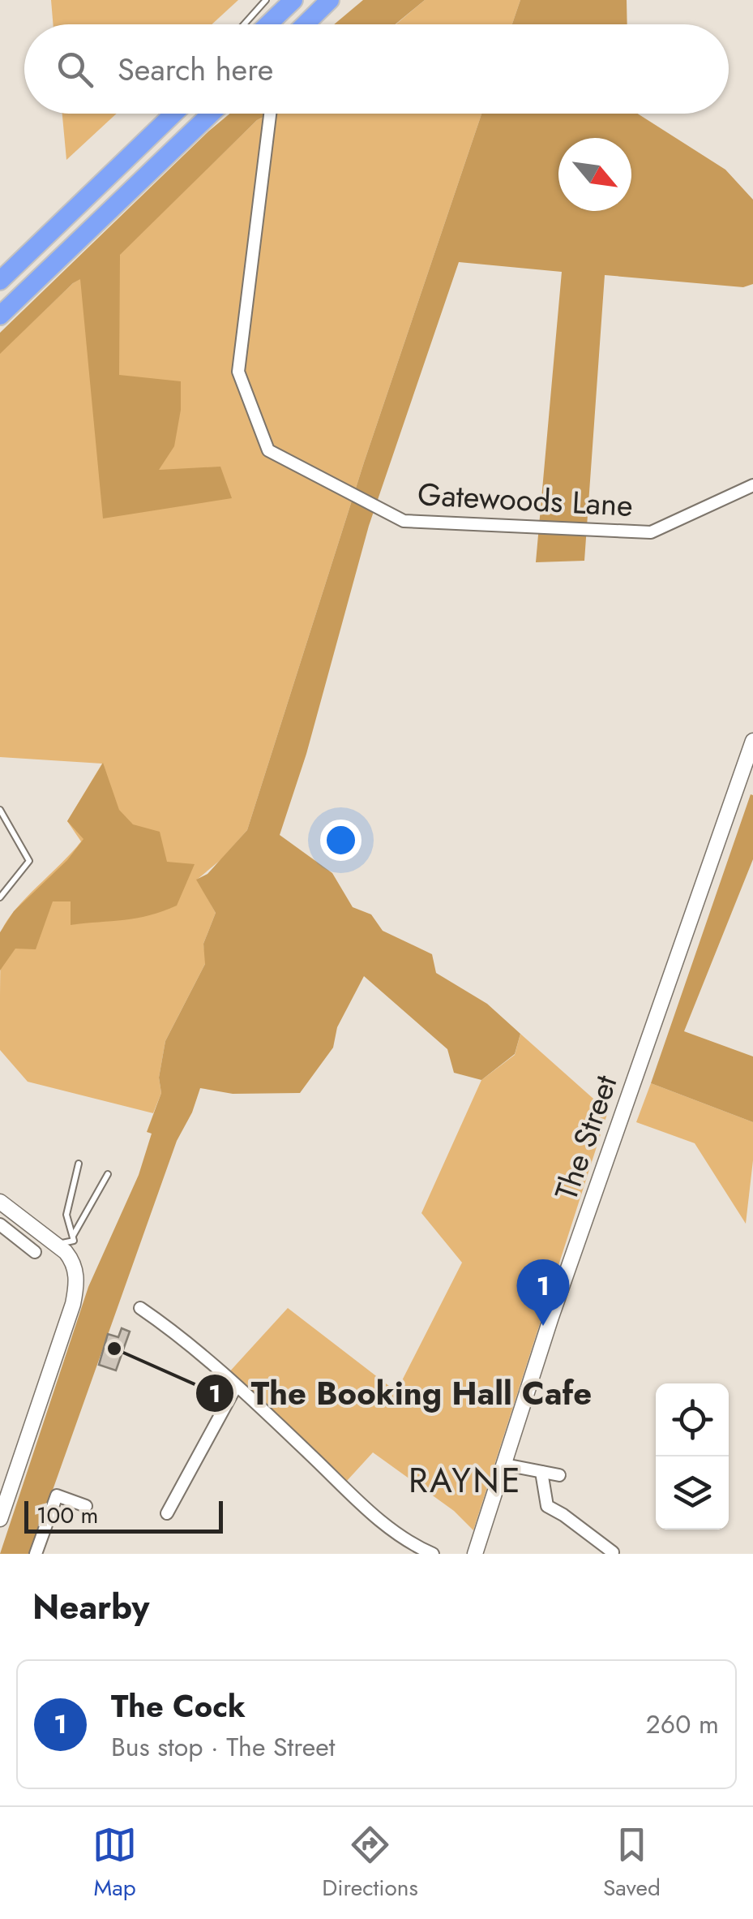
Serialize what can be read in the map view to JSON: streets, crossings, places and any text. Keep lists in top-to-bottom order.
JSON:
{
  "streets": {
    "street": ["Gatewoods Lane", "The Street"]
  },
  "districts": ["RAYNE"],
  "places": ["The Booking Hall Cafe"],
  "scale_bar": "100 m",
  "north": "bottom right",
  "page": {
    "search": "Search here",
    "pins": "1",
    "scale": "100 m",
    "heading": "Nearby",
    "list": [
      {
        "mark": "1",
        "name": "The Cock",
        "note": "Bus stop · The Street",
        "value": "260 m"
      }
    ],
    "nav": ["Map", "Directions", "Saved"]
  }
}
